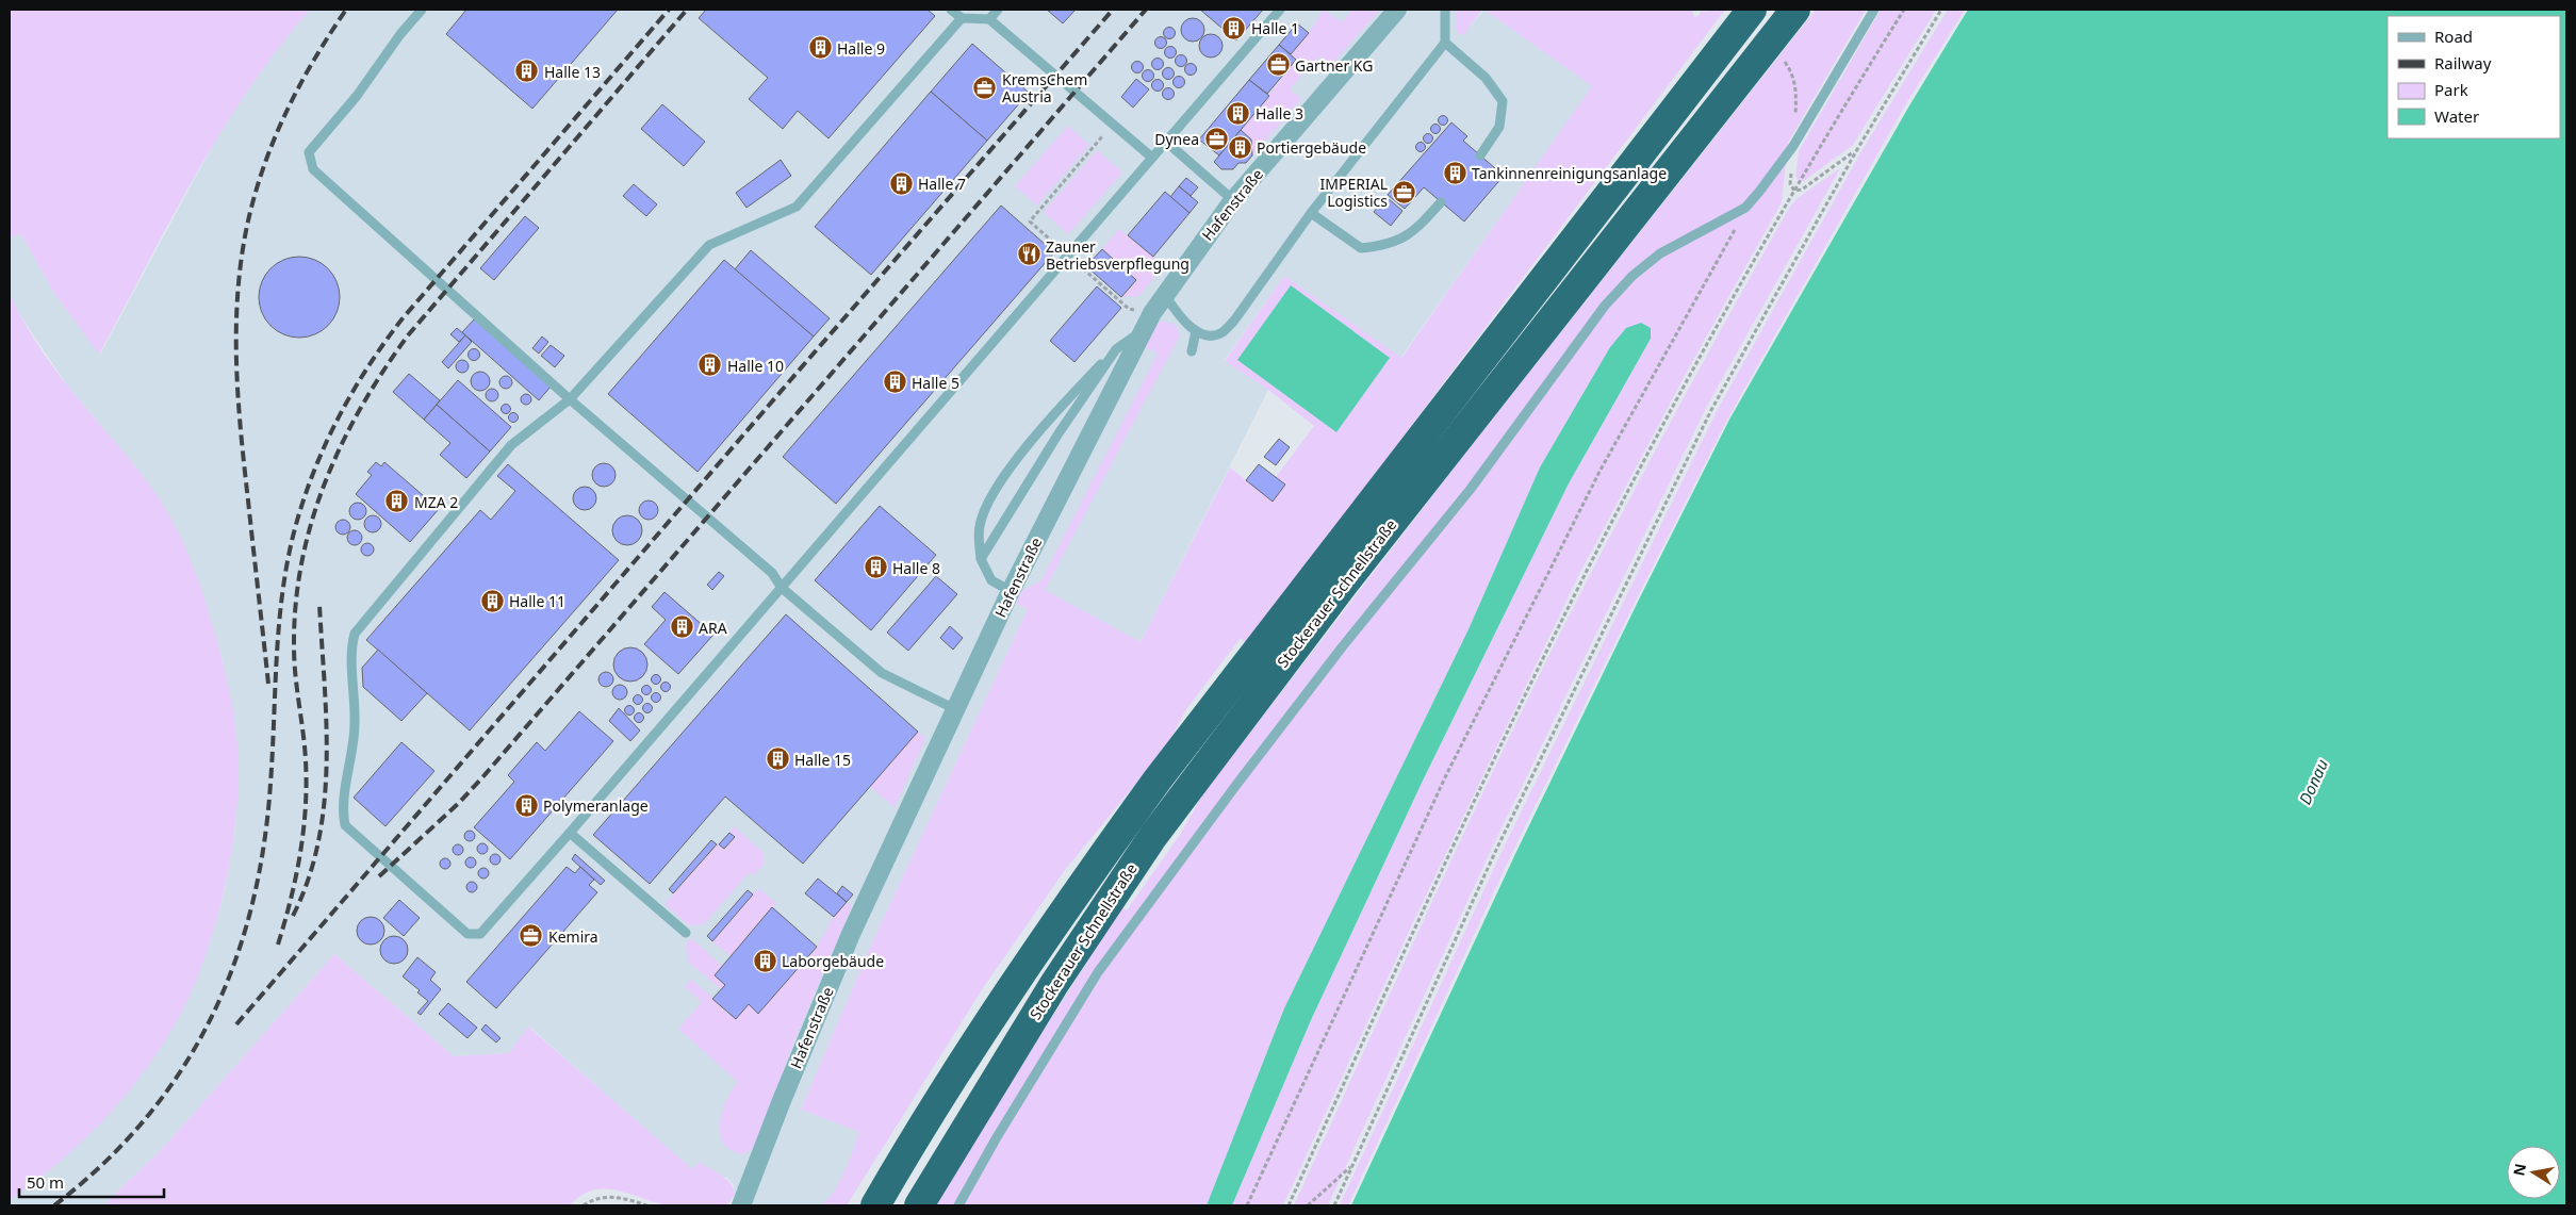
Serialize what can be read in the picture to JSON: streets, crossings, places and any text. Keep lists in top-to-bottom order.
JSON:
{
  "streets": {
    "highway": ["Stockerauer Schnellstraße"],
    "street": ["Hafenstraße"]
  },
  "water": ["Donau"],
  "places": {
    "building": [
      "Halle 1",
      "Halle 9",
      "Halle 13",
      "Halle 3",
      "Portiergebäude",
      "Tankinnenreinigungsanlage",
      "Halle 7",
      "Halle 10",
      "Halle 5",
      "MZA 2",
      "Halle 8",
      "Halle 11",
      "ARA",
      "Halle 15",
      "Polymeranlage",
      "Laborgebäude"
    ],
    "office": [
      "Gartner KG",
      "KremsChem Austria",
      "Dynea",
      "IMPERIAL Logistics",
      "Kemira"
    ],
    "restaurant": ["Zauner Betriebsverpflegung"]
  },
  "legend": [
    "Road",
    "Railway",
    "Park",
    "Water"
  ],
  "scale_bar": "50 m",
  "north": "left"
}
